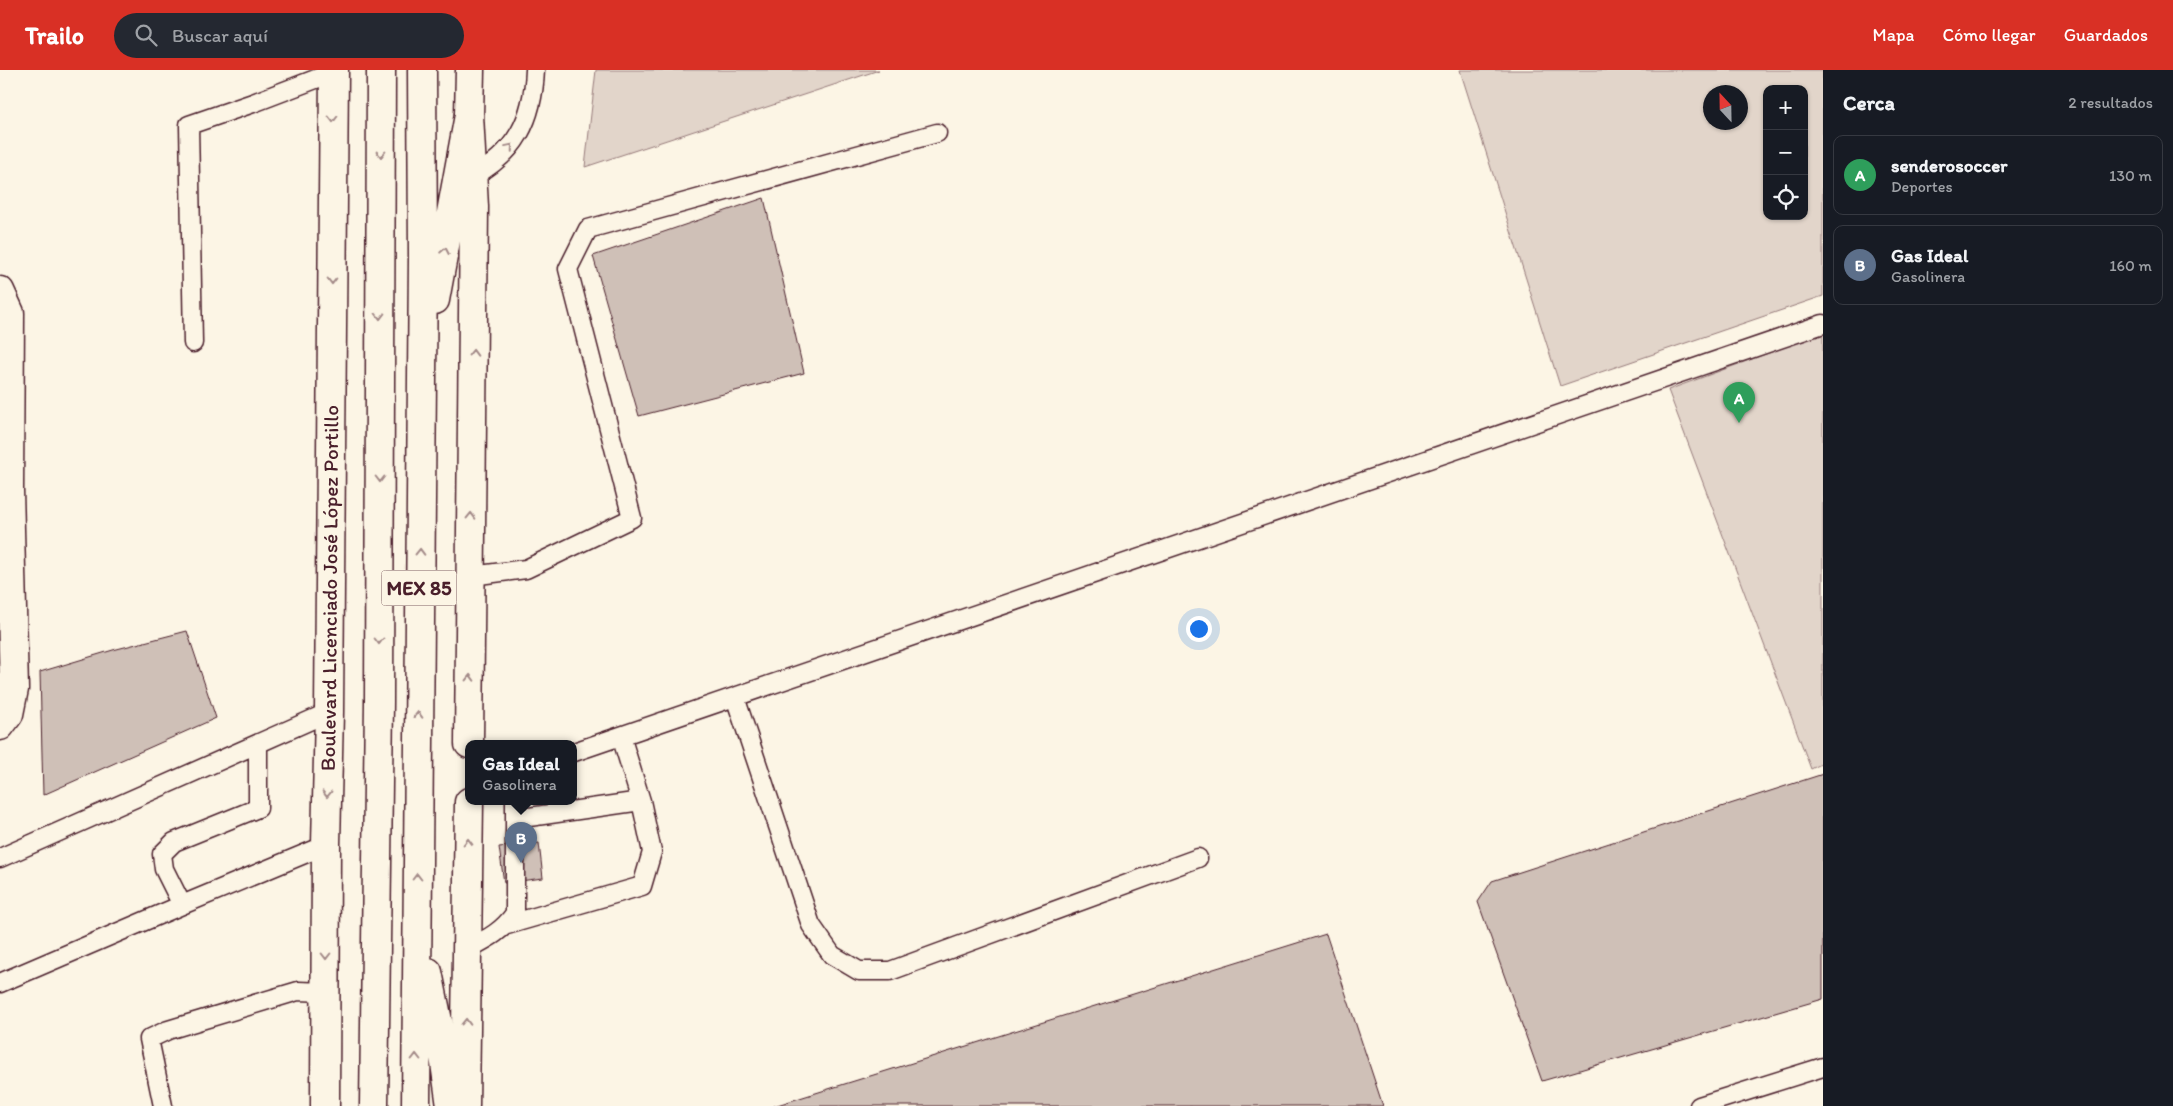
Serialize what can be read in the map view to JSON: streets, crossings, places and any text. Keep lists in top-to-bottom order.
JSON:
{
  "streets": {
    "main road": ["Boulevard Licenciado José López Portillo", "MEX 85"]
  },
  "north": "top",
  "page": {
    "header": "Trailo",
    "search": "Buscar aquí",
    "nav": ["Mapa", "Cómo llegar", "Guardados"],
    "heading": ["Cerca", "2 resultados"],
    "map_buttons": ["+", "−"],
    "list": [
      {
        "mark": "A",
        "name": "senderosoccer",
        "note": "Deportes",
        "value": "130 m"
      },
      {
        "mark": "B",
        "name": "Gas Ideal",
        "note": "Gasolinera",
        "value": "160 m"
      }
    ],
    "pins": ["A", "B"],
    "popup": ["Gas Ideal", "Gasolinera"]
  }
}
